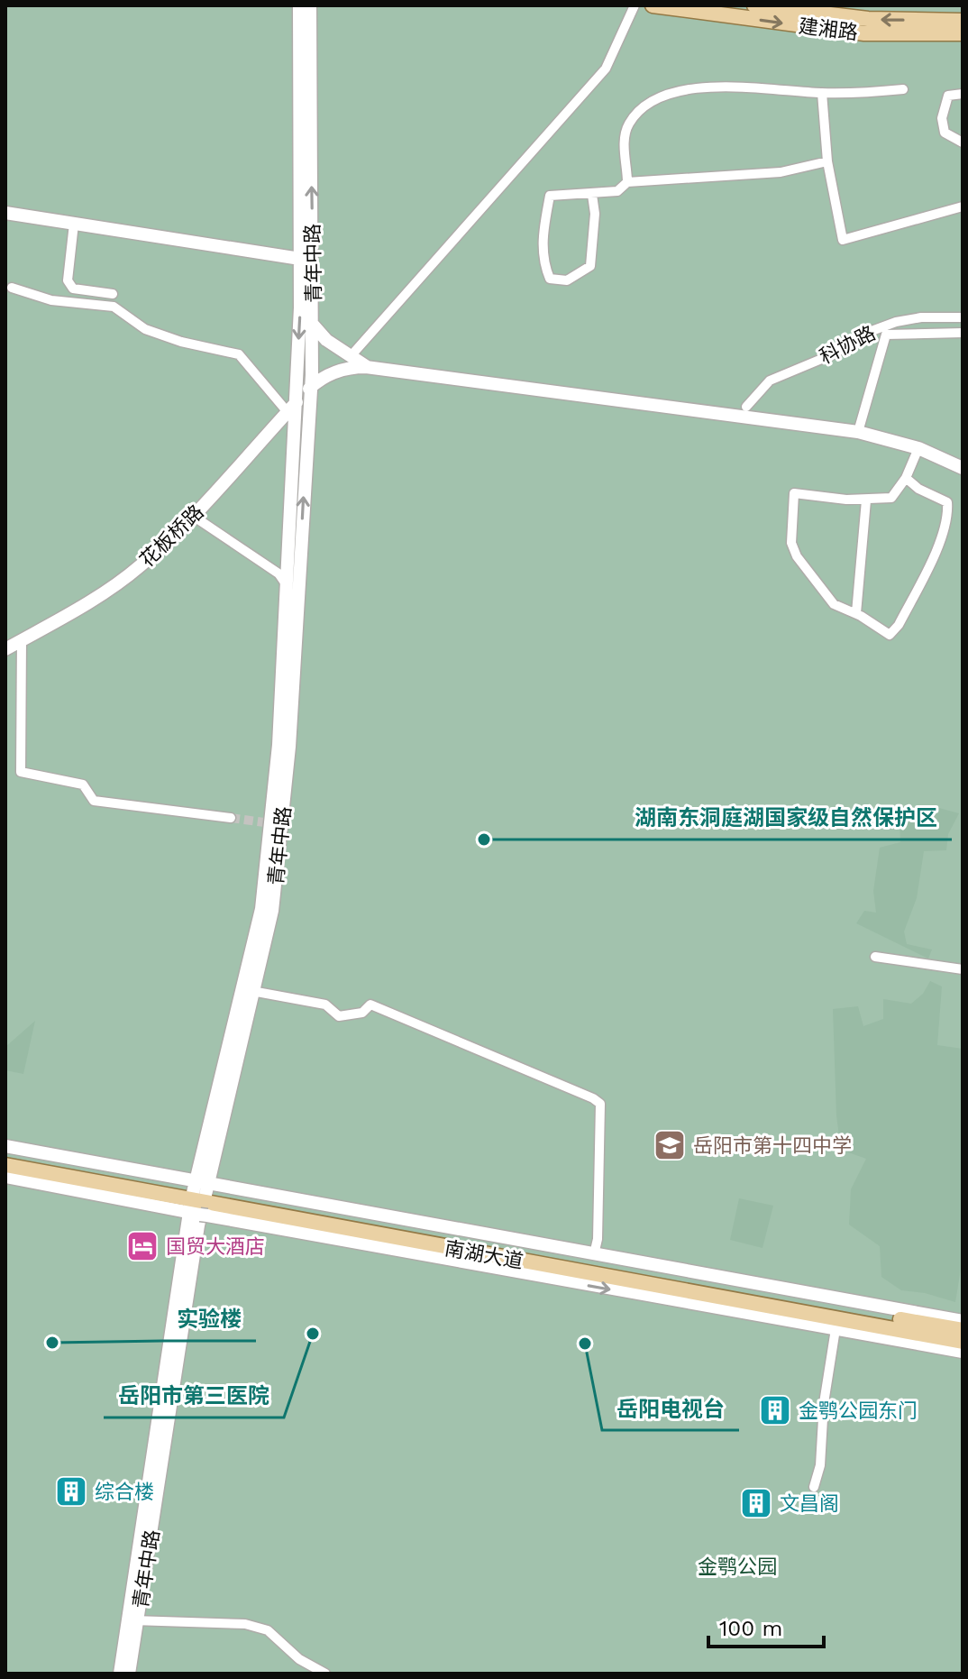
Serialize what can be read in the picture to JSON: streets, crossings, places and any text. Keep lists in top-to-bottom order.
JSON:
{
  "streets": {
    "main road": [
      "建湘路",
      "青年中路",
      "花板桥路",
      "南湖大道"
    ],
    "street": ["科协路"]
  },
  "crossings": [
    ["青年中路", "花板桥路"],
    ["青年中路", "南湖大道"]
  ],
  "parks": ["金鹗公园"],
  "places": {
    "other": [
      "湖南东洞庭湖国家级自然保护区",
      "岳阳市第三医院",
      "实验楼",
      "岳阳电视台"
    ],
    "school or university": ["岳阳市第十四中学"],
    "hotel": ["国贸大酒店"],
    "building": ["金鹗公园东门", "综合楼", "文昌阁"]
  },
  "scale_bar": "100 m"
}
